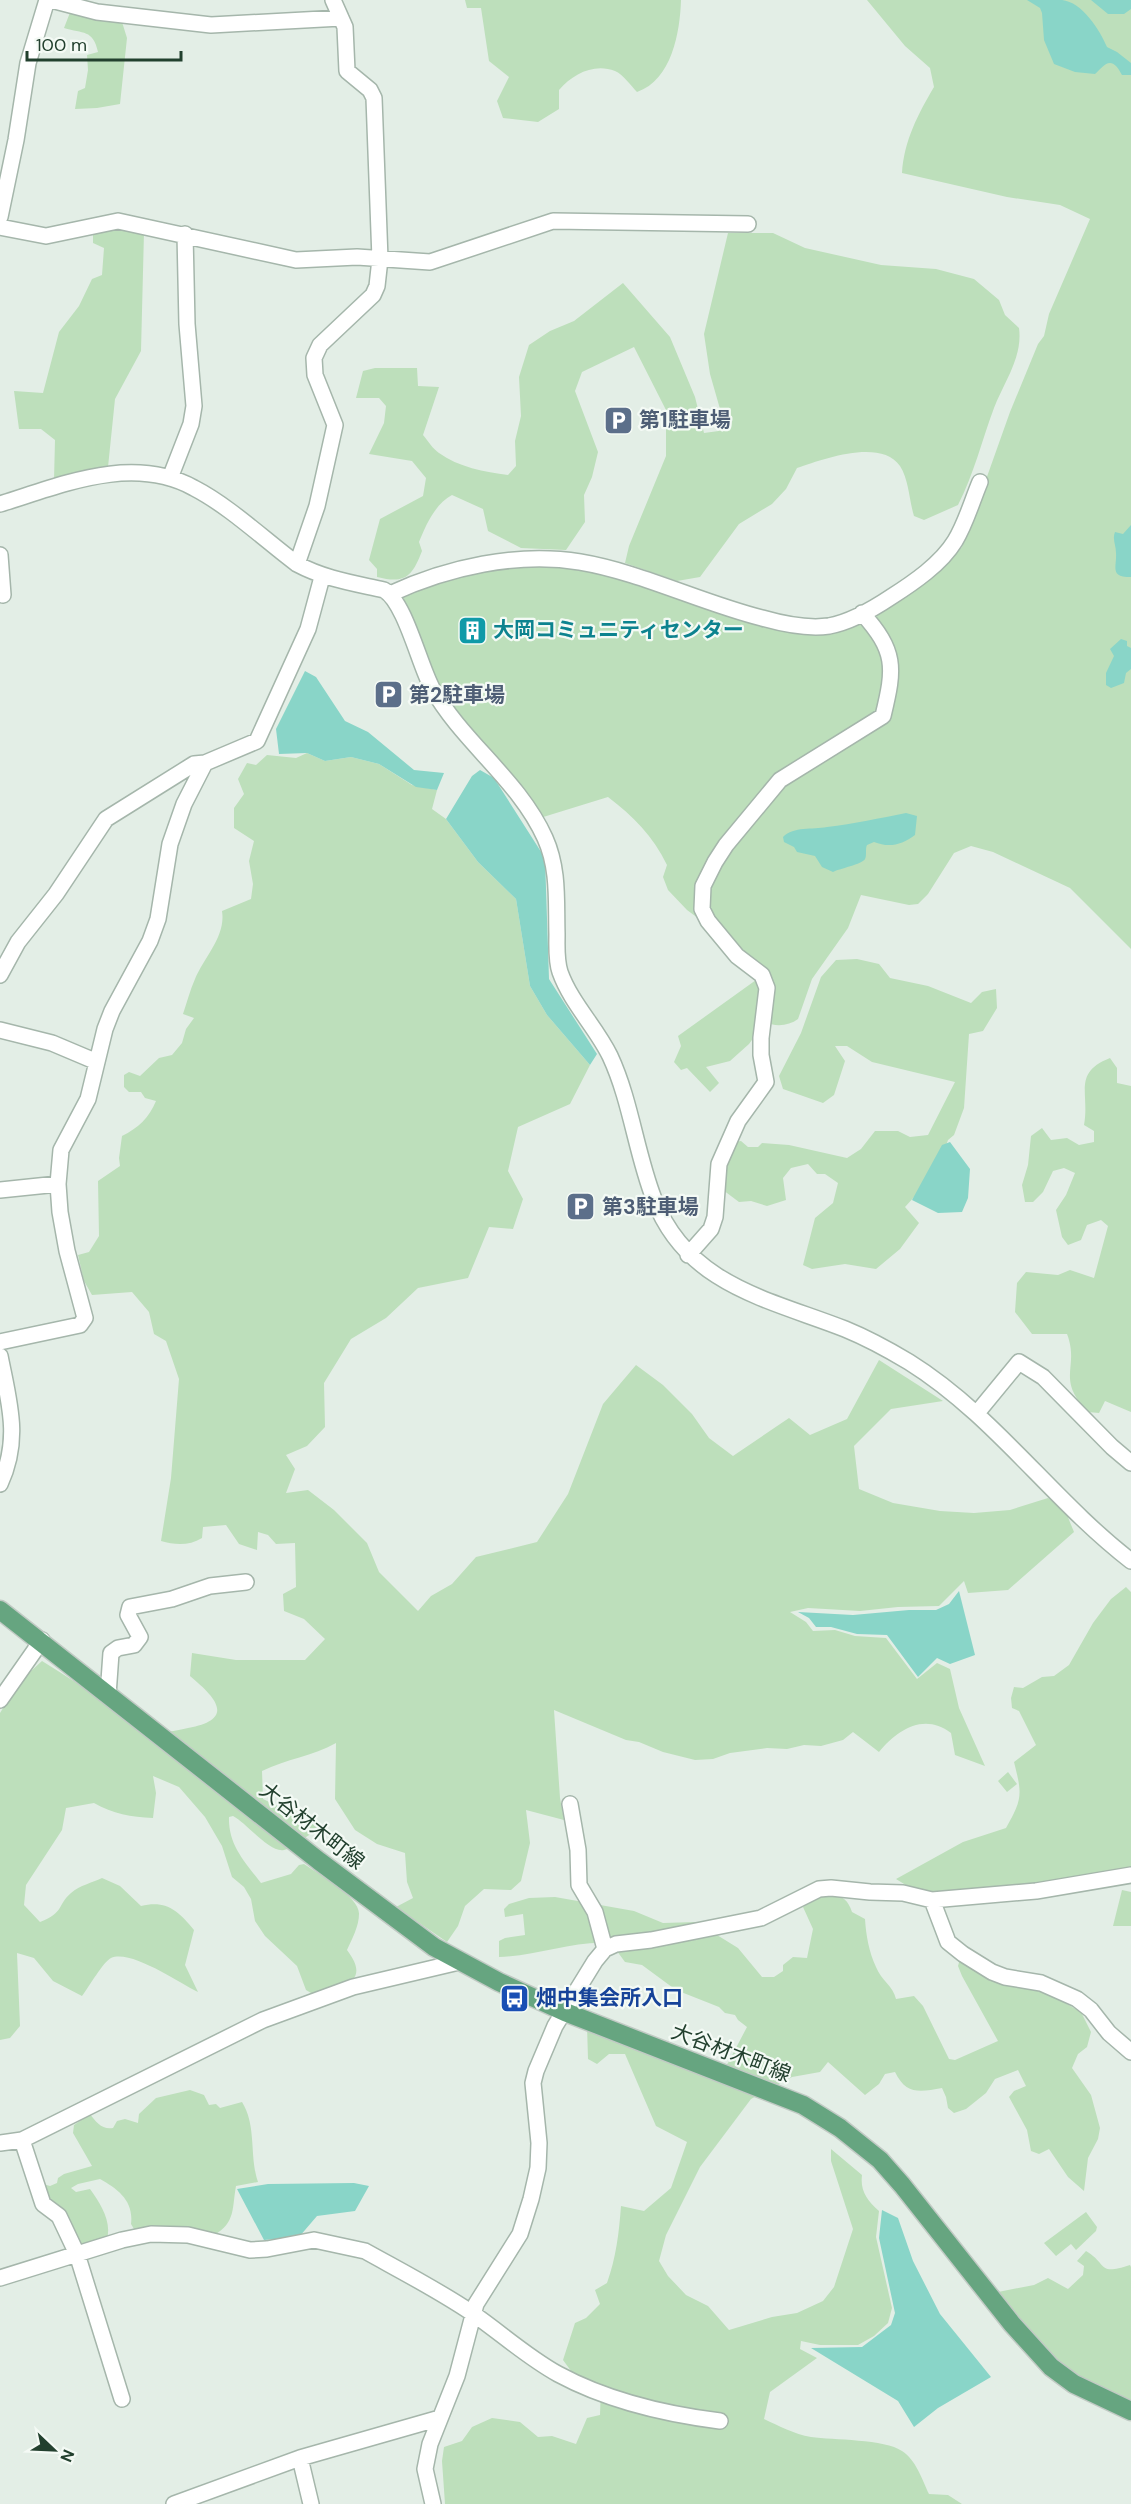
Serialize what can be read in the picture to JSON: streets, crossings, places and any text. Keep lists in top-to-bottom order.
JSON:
{
  "streets": {
    "main road": ["大谷材木町線"]
  },
  "places": {
    "parking": ["第1駐車場", "第2駐車場", "第3駐車場"],
    "building": ["大岡コミュニティセンター"],
    "bus stop": ["畑中集会所入口"]
  },
  "scale_bar": "100 m",
  "north": "bottom right"
}
